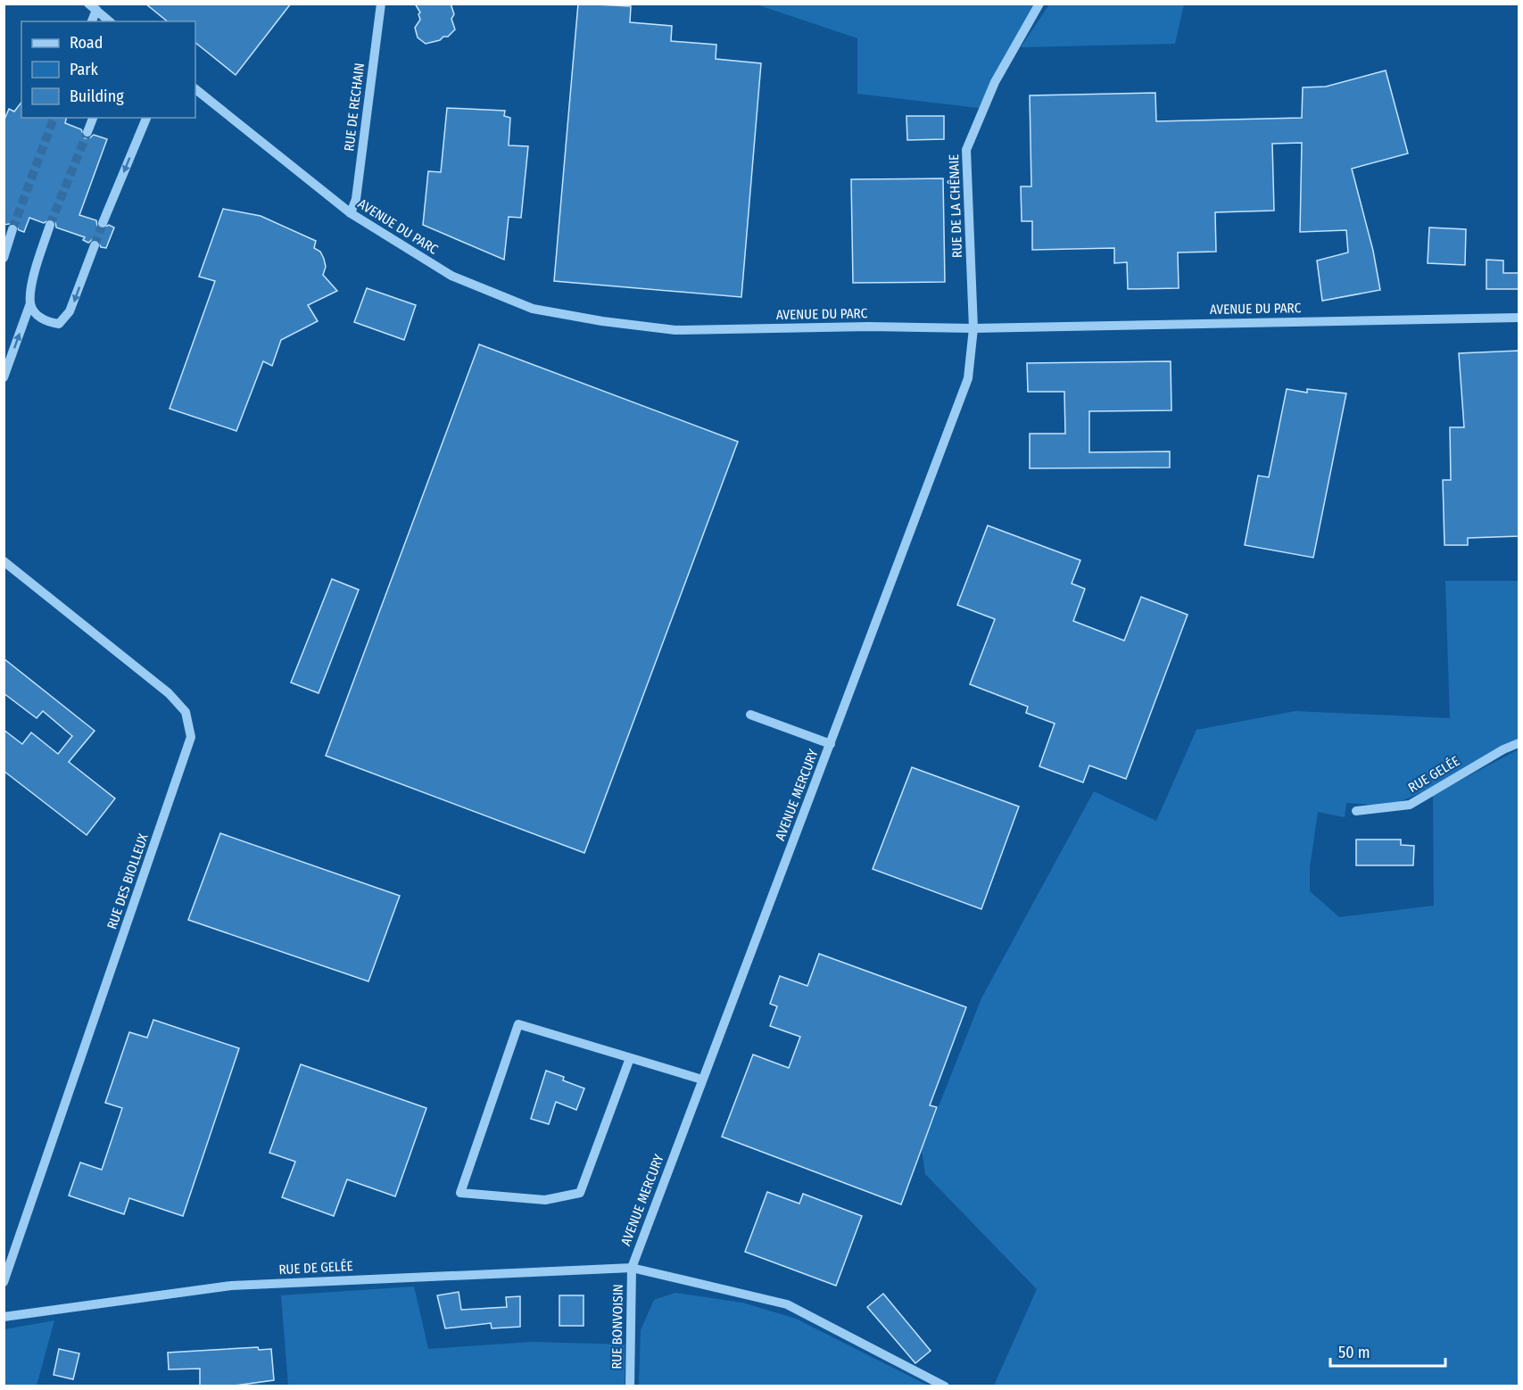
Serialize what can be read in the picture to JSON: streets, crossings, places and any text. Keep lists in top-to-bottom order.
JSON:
{
  "streets": {
    "street": [
      "RUE DE RECHAIN",
      "RUE DE LA CHÊNAIE",
      "AVENUE DU PARC",
      "RUE GELÉE",
      "AVENUE MERCURY",
      "RUE DES BIOLLEUX",
      "RUE DE GELÉE",
      "RUE BONVOISIN"
    ]
  },
  "crossings": [
    ["RUE DE RECHAIN", "AVENUE DU PARC"],
    ["RUE DE LA CHÊNAIE", "AVENUE DU PARC"],
    ["RUE DE LA CHÊNAIE", "AVENUE MERCURY"],
    ["AVENUE DU PARC", "AVENUE MERCURY"],
    ["AVENUE MERCURY", "RUE DE GELÉE"],
    ["AVENUE MERCURY", "RUE BONVOISIN"],
    ["RUE DE GELÉE", "RUE BONVOISIN"]
  ],
  "legend": ["Road", "Park", "Building"],
  "scale_bar": "50 m"
}
